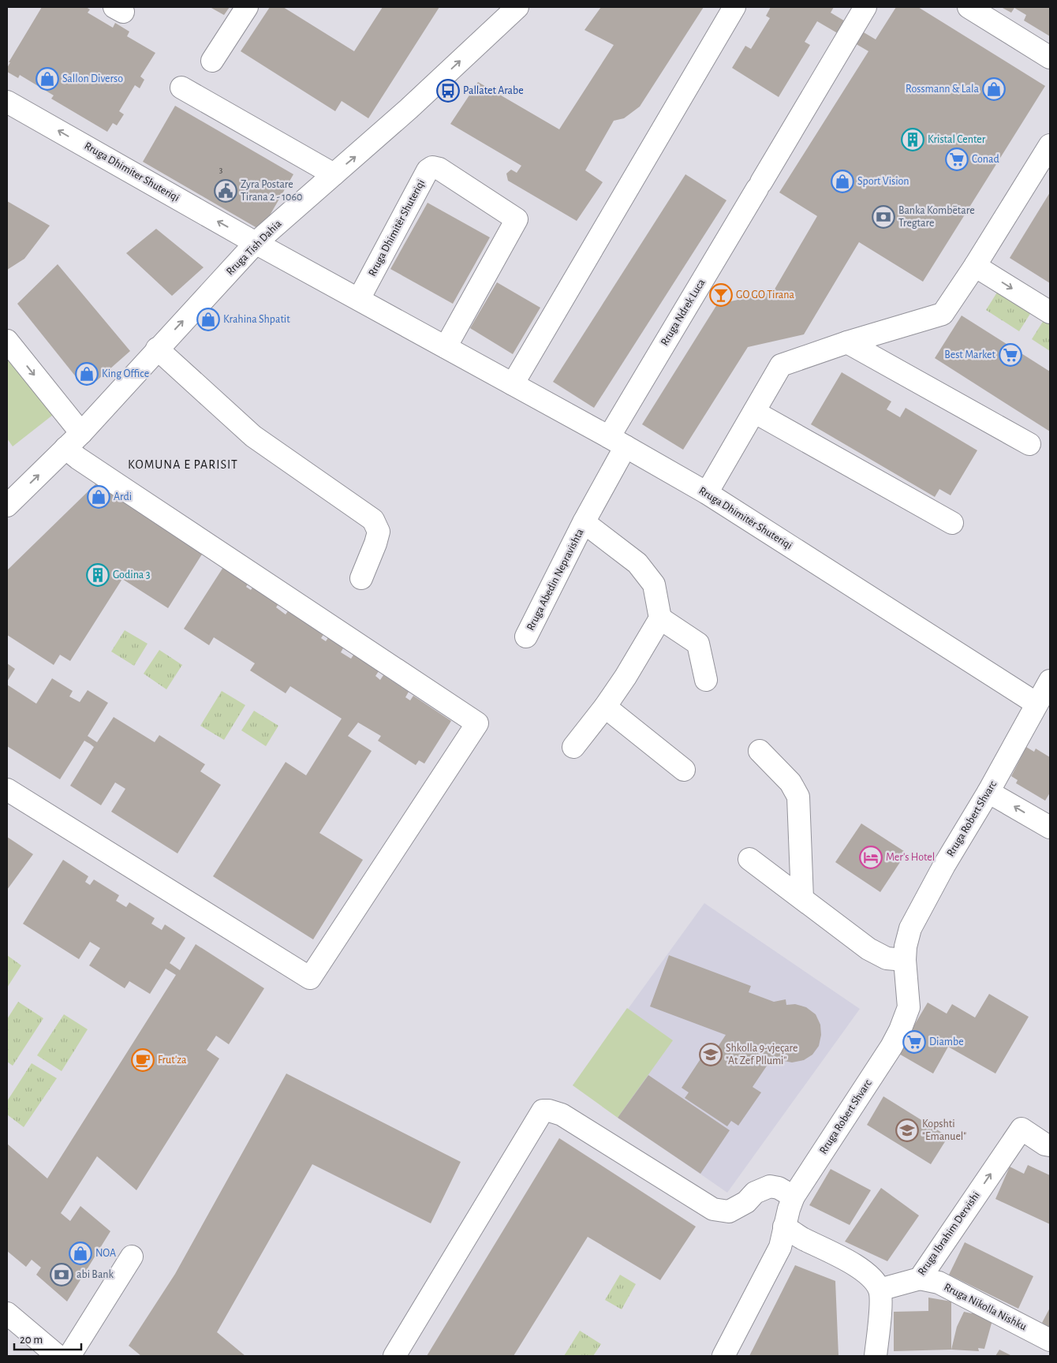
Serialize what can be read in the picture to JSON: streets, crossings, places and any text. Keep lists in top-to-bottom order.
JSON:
{
  "streets": {
    "street": [
      "Rruga Dhimiter Shuteriqi",
      "Rruga Dhimitër Shuteriqi",
      "Rruga Tish Dahia",
      "Rruga Ndrek Luca",
      "Rruga Abedin Nepravishta",
      "Rruga Robert Shvarc",
      "Rruga Ibrahim Dervishi",
      "Rruga Nikolla Nishku"
    ]
  },
  "crossings": [
    ["Rruga Dhimiter Shuteriqi", "Rruga Dhimitër Shuteriqi"],
    ["Rruga Dhimiter Shuteriqi", "Rruga Tish Dahia"],
    ["Rruga Dhimitër Shuteriqi", "Rruga Tish Dahia"],
    ["Rruga Dhimitër Shuteriqi", "Rruga Ndrek Luca"],
    ["Rruga Dhimitër Shuteriqi", "Rruga Abedin Nepravishta"],
    ["Rruga Dhimitër Shuteriqi", "Rruga Robert Shvarc"],
    ["Rruga Ndrek Luca", "Rruga Abedin Nepravishta"],
    ["Rruga Ibrahim Dervishi", "Rruga Nikolla Nishku"]
  ],
  "one_way": ["Rruga Tish Dahia", "Rruga Ibrahim Dervishi"],
  "districts": ["KOMUNA E PARISIT"],
  "places": {
    "shop": [
      "Sallon Diverso",
      "Rossmann & Lala",
      "Sport Vision",
      "Krahina Shpatit",
      "King Office",
      "Ardi",
      "NOA"
    ],
    "bus stop": ["Pallatet Arabe"],
    "building": ["Kristal Center", "Godina 3"],
    "supermarket": ["Conad", "Best Market", "Diambe"],
    "public building": ["Zyra Postare Tirana 2 - 1060"],
    "bank": ["Banka Kombëtare Tregtare", "abi Bank"],
    "bar": ["GO GO Tirana"],
    "hotel": ["Mer's Hotel"],
    "school or university": ["Shkolla 9-vjeçare \"At Zef Pllumi\"", "Kopshti \"Emanuel\""],
    "cafe": ["Frut'za"]
  },
  "house_numbers": ["3"],
  "scale_bar": "20 m"
}
